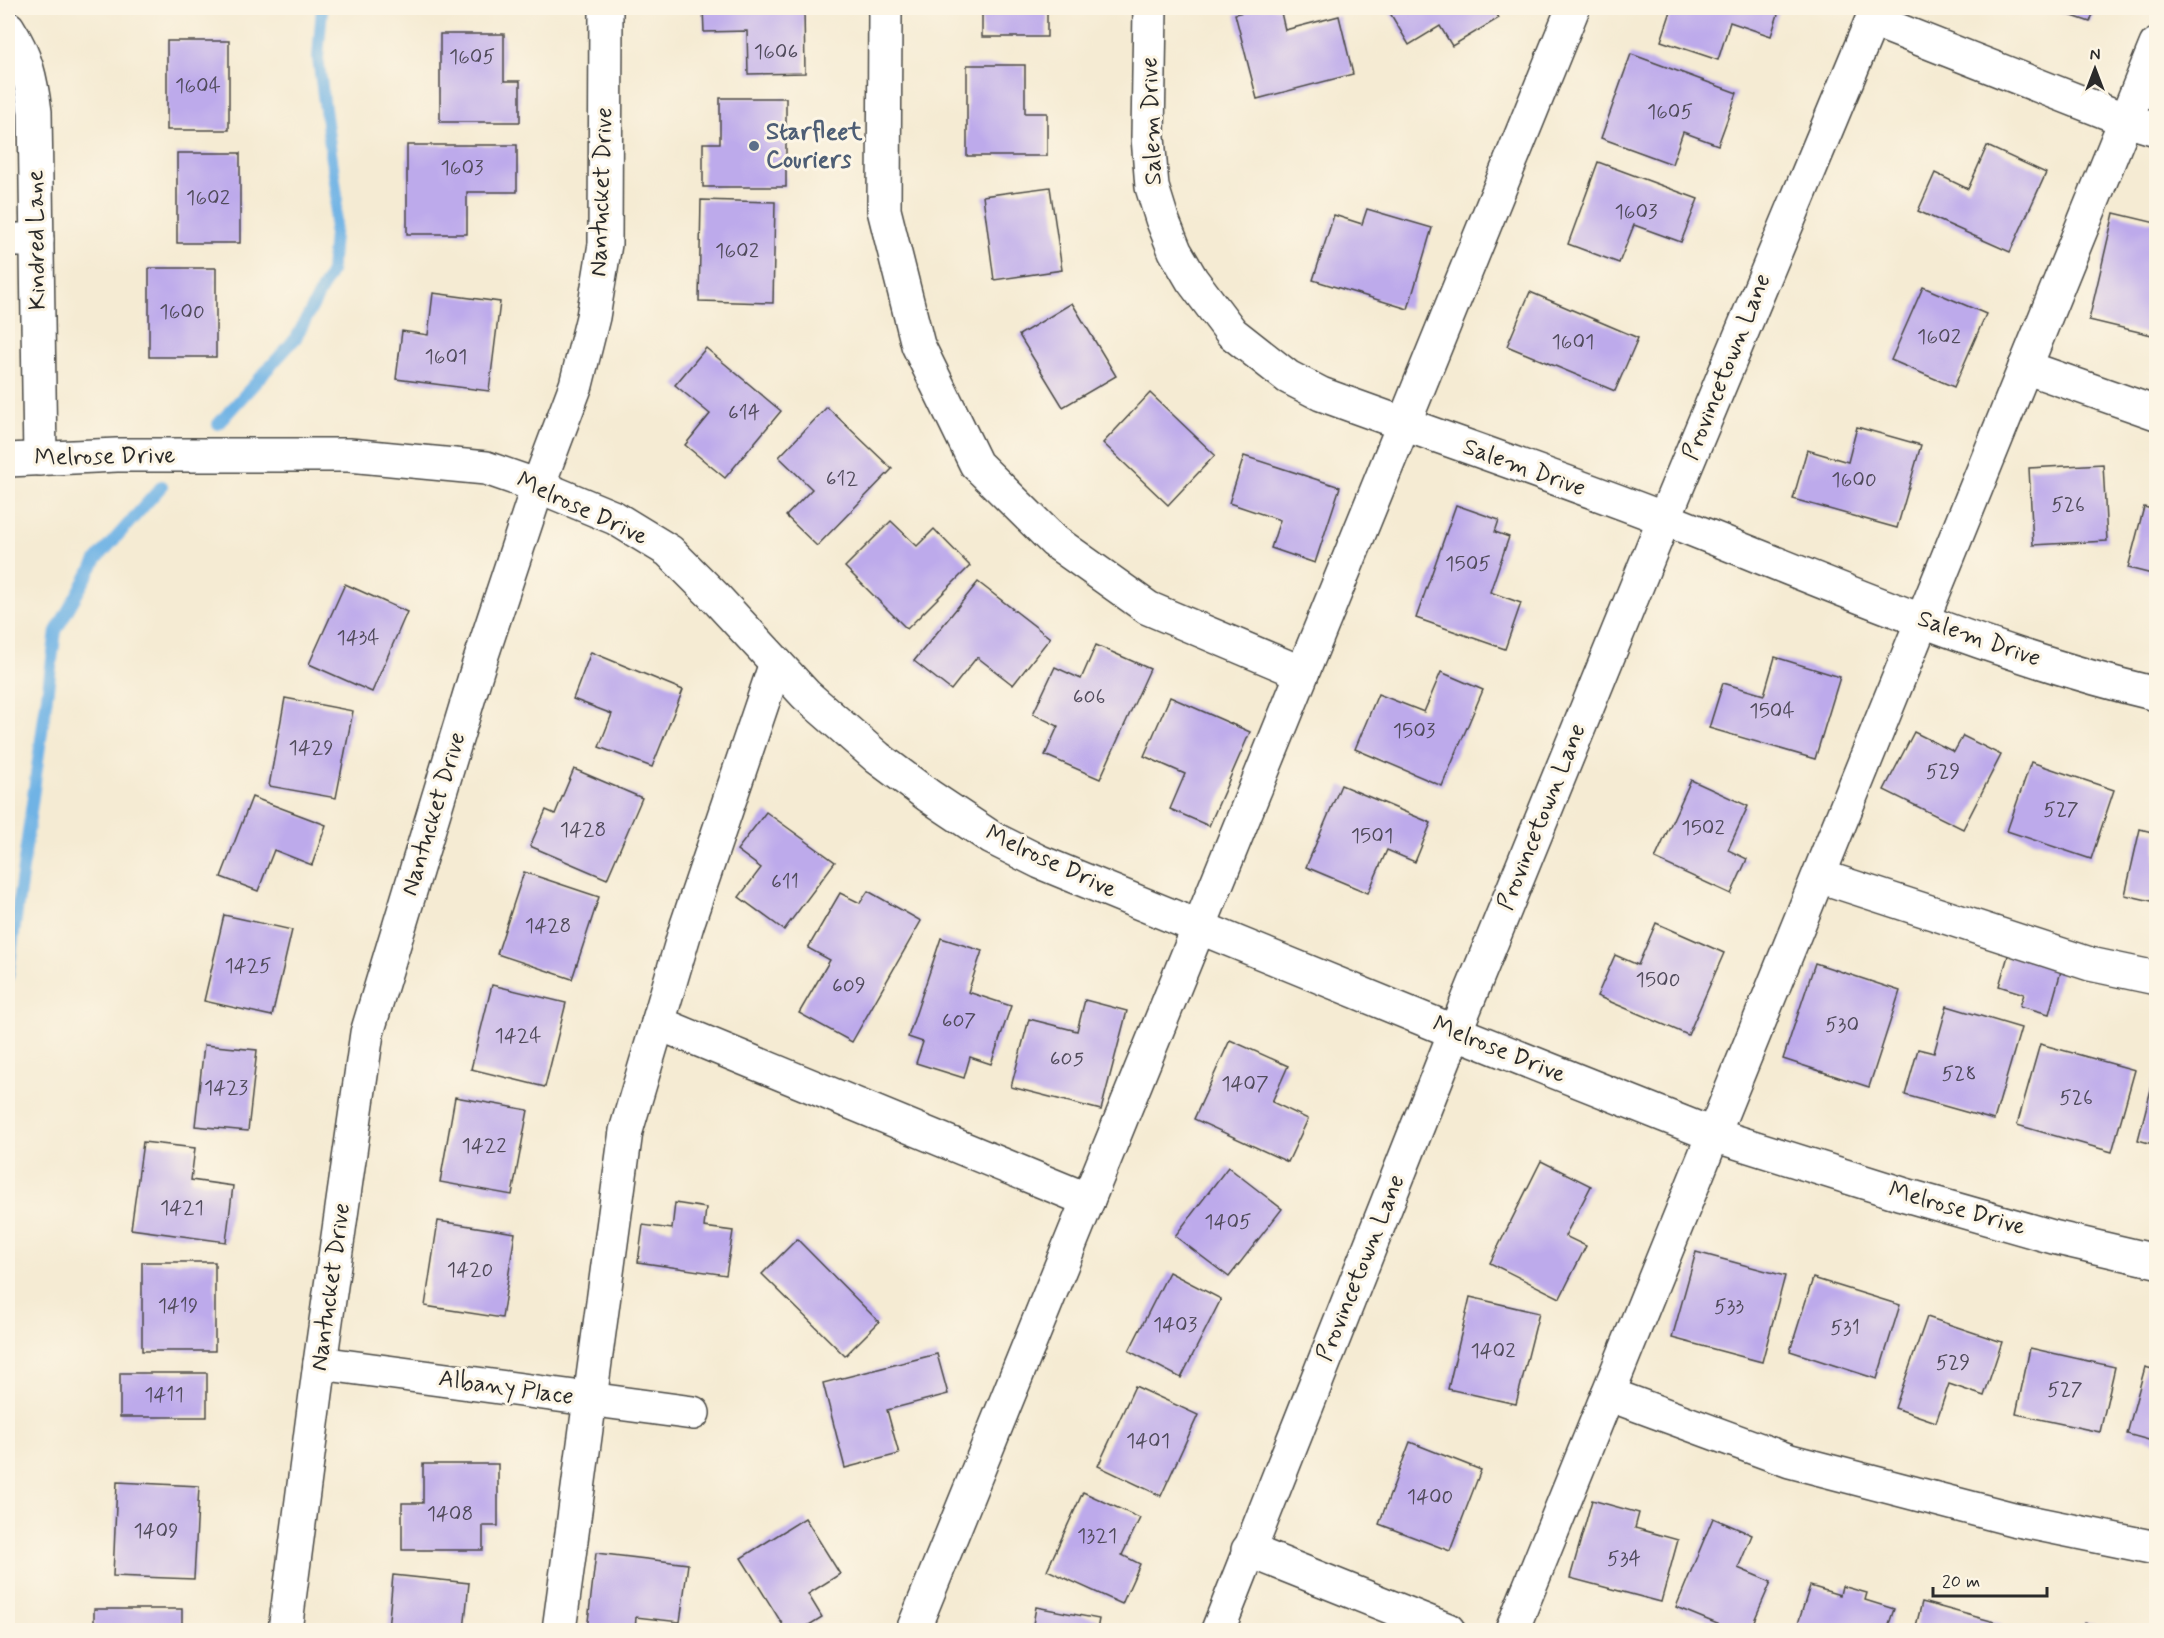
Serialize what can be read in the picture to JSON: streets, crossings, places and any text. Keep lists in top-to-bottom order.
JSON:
{
  "streets": {
    "street": [
      "Salem Drive",
      "Nantucket Drive",
      "Kindred Lane",
      "Provincetown Lane",
      "Melrose Drive",
      "Albany Place"
    ]
  },
  "crossings": [
    ["Salem Drive", "Provincetown Lane"],
    ["Nantucket Drive", "Melrose Drive"],
    ["Nantucket Drive", "Albany Place"],
    ["Kindred Lane", "Melrose Drive"],
    ["Provincetown Lane", "Melrose Drive"]
  ],
  "places": ["Starfleet Couriers"],
  "house_numbers": [
    "1606",
    "1605",
    "1604",
    "1605",
    "1603",
    "1602",
    "1603",
    "1602",
    "1600",
    "1602",
    "1601",
    "1601",
    "614",
    "612",
    "1600",
    "526",
    "1505",
    "1434",
    "606",
    "1504",
    "1503",
    "1429",
    "529",
    "527",
    "1502",
    "1428",
    "1501",
    "611",
    "1428",
    "1425",
    "1500",
    "609",
    "607",
    "530",
    "1424",
    "605",
    "528",
    "1407",
    "1423",
    "526",
    "1422",
    "1421",
    "1405",
    "1420",
    "1419",
    "533",
    "1403",
    "531",
    "1402",
    "529",
    "527",
    "1411",
    "1401",
    "1400",
    "1408",
    "1409",
    "1321",
    "534"
  ],
  "scale_bar": "20 m",
  "north": "top"
}
